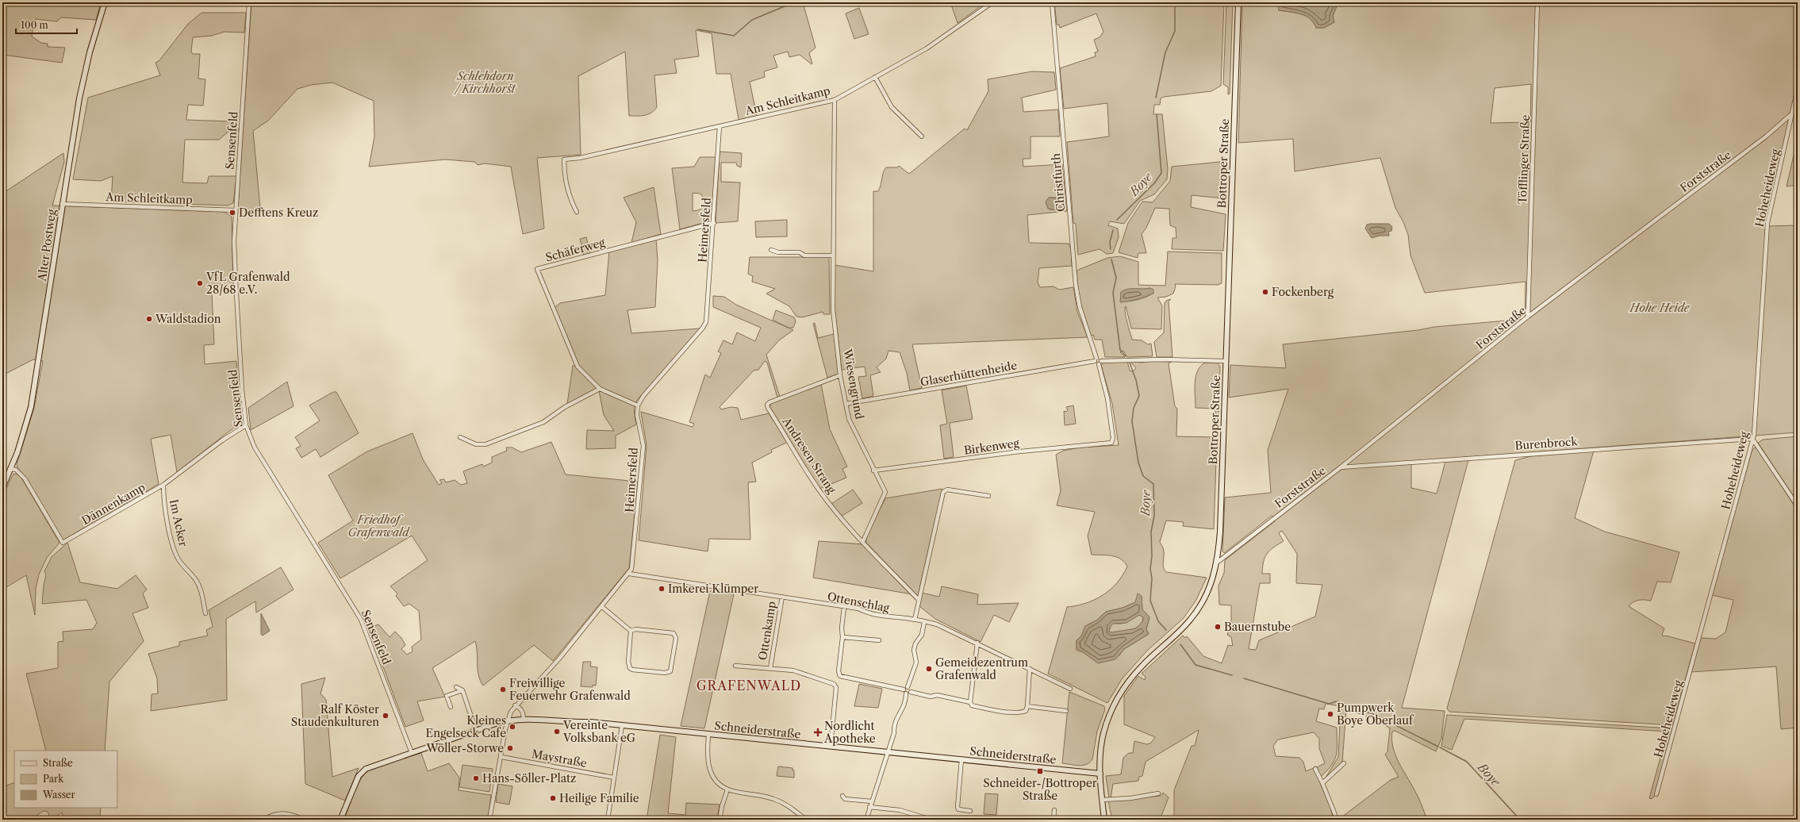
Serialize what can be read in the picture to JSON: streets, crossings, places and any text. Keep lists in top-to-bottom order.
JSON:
{
  "streets": {
    "main road": ["Bottroper Straße", "Alter Postweg", "Schneiderstraße"],
    "street": [
      "Am Schleitkamp",
      "Sensenfeld",
      "Töfflinger Straße",
      "Forststraße",
      "Christfurth",
      "Hoheheideweg",
      "Heimersfeld",
      "Schäferweg",
      "Glaserhüttenheide",
      "Wiesengrund",
      "Burenbrock",
      "Birkenweg",
      "Andresen Strang",
      "Dännenkamp",
      "Im Acker",
      "Ottenschlag",
      "Ottenkamp",
      "Maystraße"
    ]
  },
  "crossings": [
    ["Am Schleitkamp", "Sensenfeld"],
    ["Am Schleitkamp", "Heimersfeld"],
    ["Am Schleitkamp", "Alter Postweg"],
    ["Am Schleitkamp", "Wiesengrund"],
    ["Sensenfeld", "Dännenkamp"],
    ["Sensenfeld", "Schneiderstraße"],
    ["Töfflinger Straße", "Forststraße"],
    ["Bottroper Straße", "Forststraße"],
    ["Bottroper Straße", "Schneiderstraße"],
    ["Forststraße", "Hoheheideweg"],
    ["Forststraße", "Burenbrock"],
    ["Christfurth", "Glaserhüttenheide"],
    ["Hoheheideweg", "Burenbrock"],
    ["Heimersfeld", "Schäferweg"],
    ["Heimersfeld", "Ottenschlag"],
    ["Heimersfeld", "Schneiderstraße"],
    ["Heimersfeld", "Maystraße"],
    ["Alter Postweg", "Dännenkamp"],
    ["Glaserhüttenheide", "Wiesengrund"],
    ["Wiesengrund", "Birkenweg"],
    ["Wiesengrund", "Andresen Strang"],
    ["Dännenkamp", "Im Acker"],
    ["Ottenschlag", "Ottenkamp"],
    ["Ottenkamp", "Schneiderstraße"]
  ],
  "districts": ["GRAFENWALD"],
  "water": ["Boye"],
  "parks": ["Schlehdorn / Kirchhorst", "Hohe Heide", "Friedhof Grafenwald"],
  "places": {
    "other": [
      "Defftens Kreuz",
      "VfL Grafenwald 28/68 e.V.",
      "Fockenberg",
      "Waldstadion",
      "Imkerei Klümper",
      "Bauernstube",
      "Gemeidezentrum Grafenwald",
      "Freiwillige Feuerwehr Grafenwald",
      "Pumpwerk Boye Oberlauf",
      "Ralf Köster Staudenkulturen",
      "Kleines Engelseck Cafe",
      "Vereinte Volksbank eG",
      "Wöller-Storwe",
      "Hans-Söller-Platz",
      "Heilige Familie"
    ],
    "health": ["Nordlicht Apotheke"],
    "transit": ["Schneider-/Bottroper Straße"]
  },
  "legend": ["Straße", "Park", "Wasser"],
  "scale_bar": "100 m"
}
